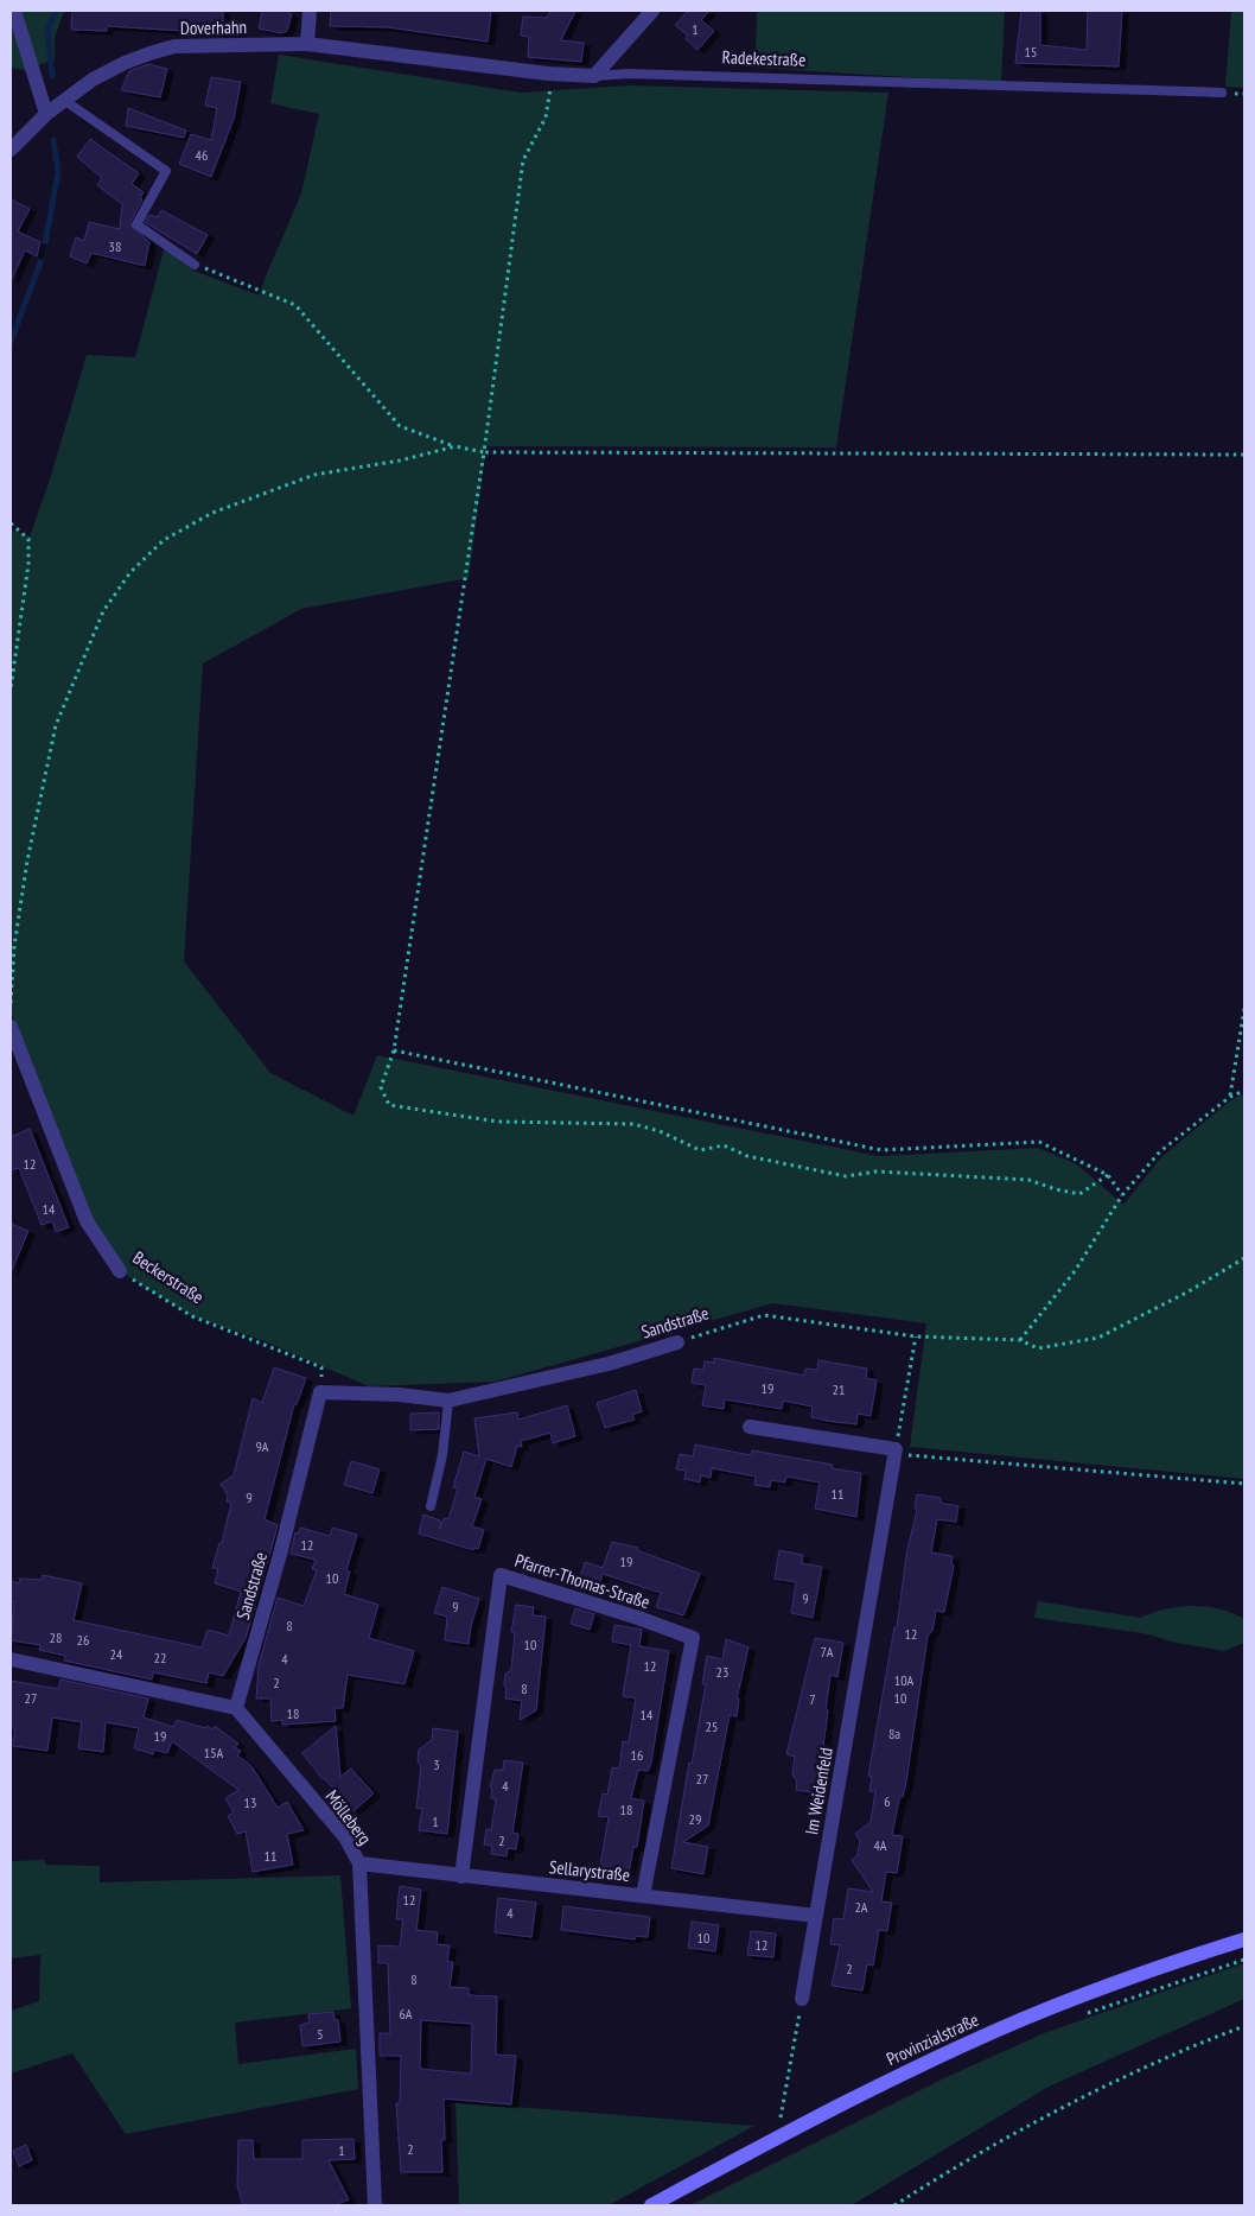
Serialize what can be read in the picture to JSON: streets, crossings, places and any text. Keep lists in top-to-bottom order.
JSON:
{
  "streets": {
    "main road": ["Provinzialstraße"],
    "street": [
      "Doverhahn",
      "Radekestraße",
      "Beckerstraße",
      "Sandstraße",
      "Pfarrer-Thomas-Straße",
      "Im Weidenfeld",
      "Mölleberg",
      "Sellarystraße"
    ]
  },
  "crossings": [
    ["Doverhahn", "Radekestraße"],
    ["Beckerstraße", "Sandstraße"],
    ["Sandstraße", "Mölleberg"],
    ["Pfarrer-Thomas-Straße", "Sellarystraße"],
    ["Im Weidenfeld", "Sellarystraße"],
    ["Mölleberg", "Sellarystraße"]
  ],
  "house_numbers": [
    "1",
    "15",
    "46",
    "38",
    "12",
    "14",
    "19",
    "21",
    "9A",
    "11",
    "9",
    "12",
    "19",
    "10",
    "9",
    "9",
    "8",
    "12",
    "28",
    "26",
    "10",
    "7A",
    "24",
    "22",
    "4",
    "12",
    "23",
    "10A",
    "2",
    "8",
    "27",
    "10",
    "7",
    "18",
    "14",
    "25",
    "8a",
    "19",
    "15A",
    "16",
    "3",
    "27",
    "4",
    "6",
    "13",
    "18",
    "29",
    "1",
    "2",
    "4A",
    "11",
    "12",
    "2A",
    "4",
    "10",
    "12",
    "2",
    "8",
    "6A",
    "5",
    "2",
    "1"
  ]
}
